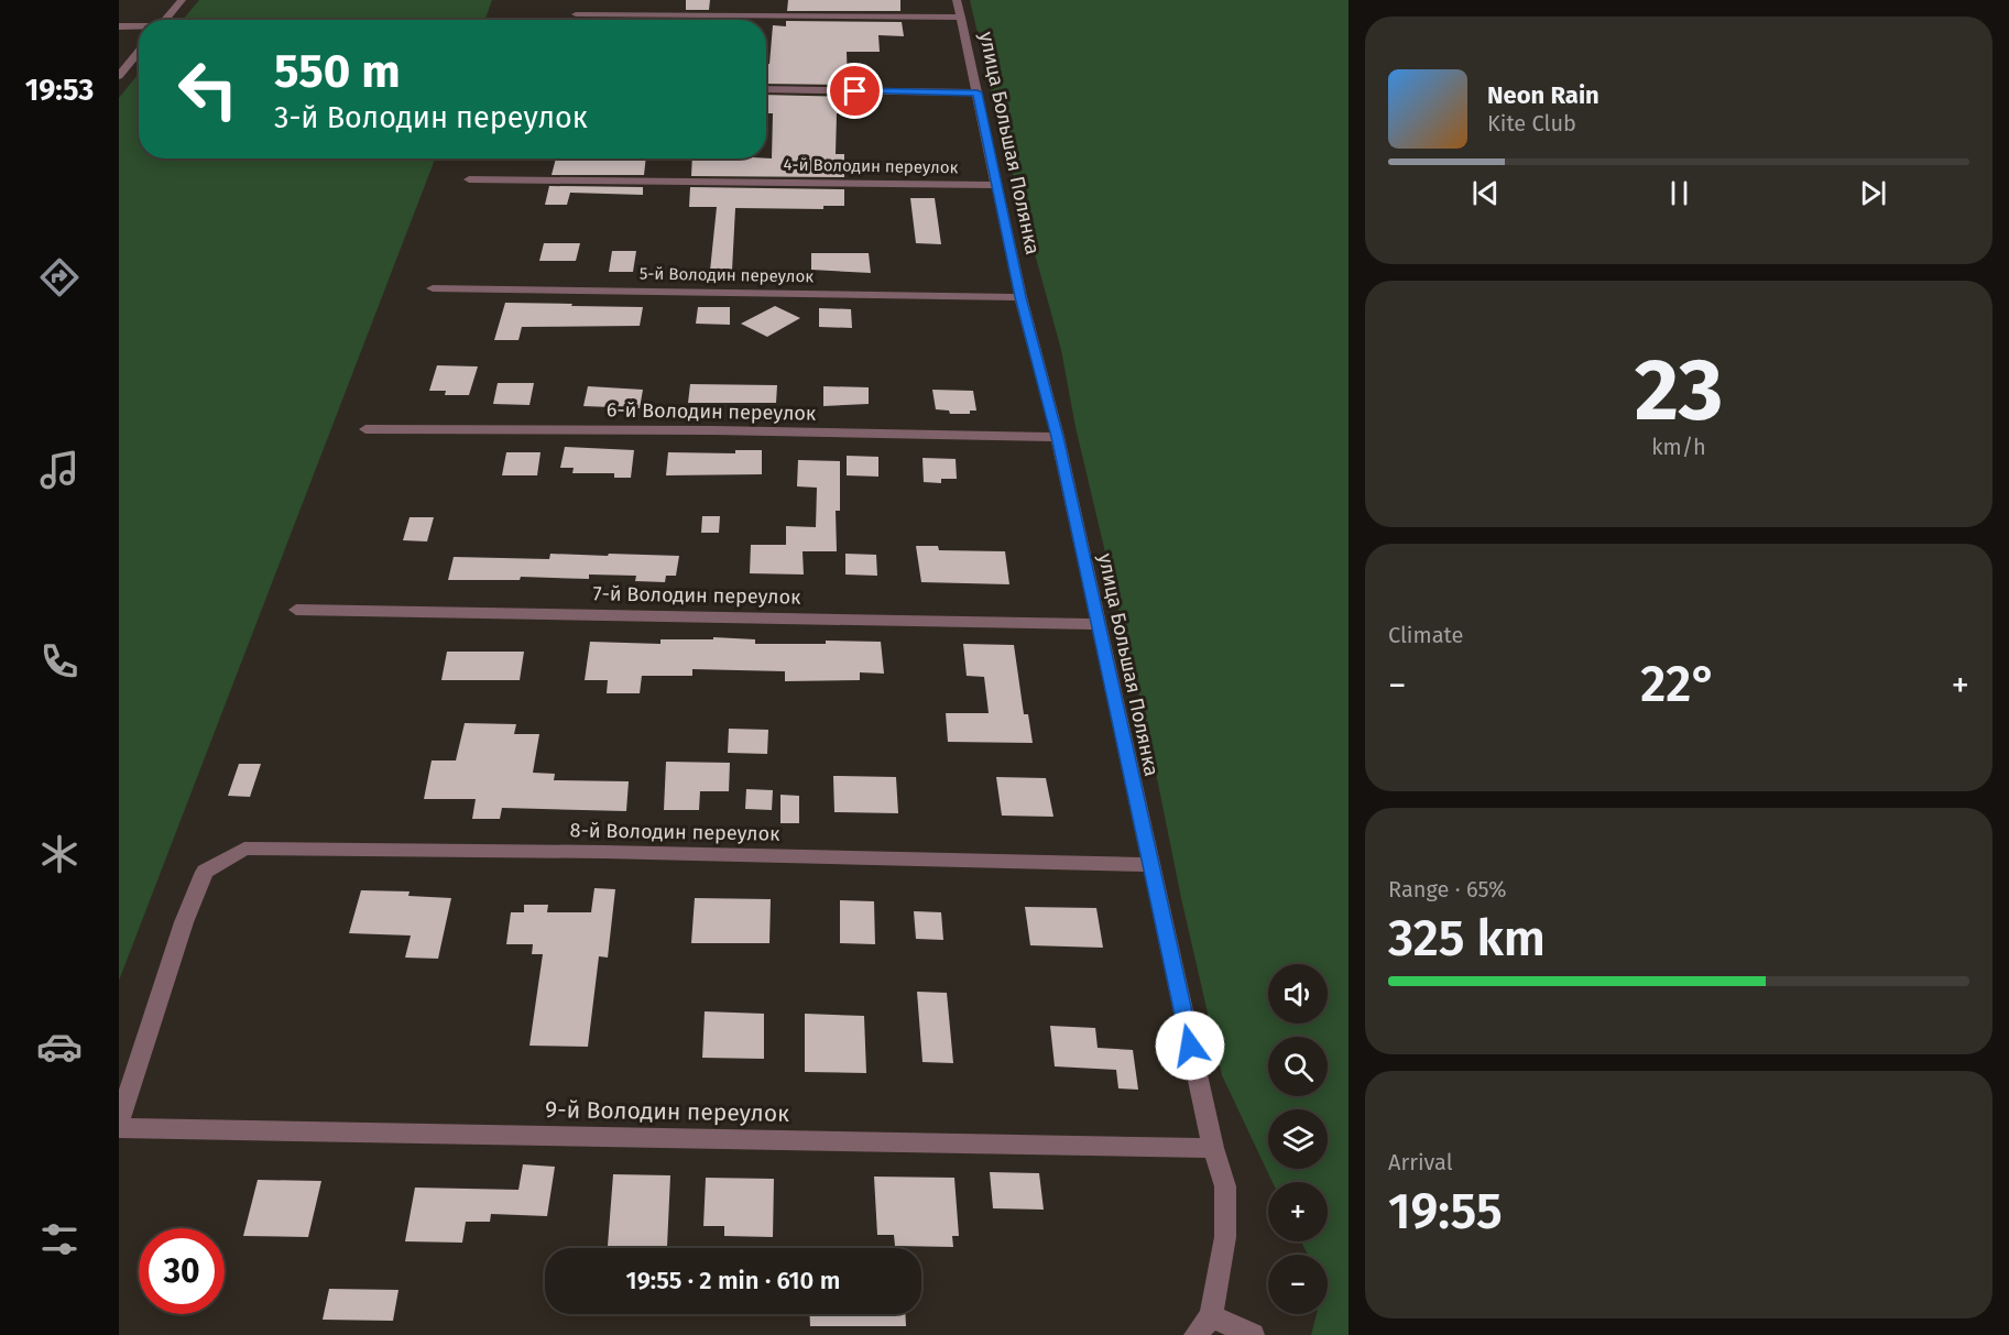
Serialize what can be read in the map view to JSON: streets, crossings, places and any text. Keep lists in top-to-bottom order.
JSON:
{
  "streets": {
    "street": [
      "улица Большая Полянка",
      "4-й Володин переулок",
      "5-й Володин переулок",
      "6-й Володин переулок",
      "7-й Володин переулок",
      "8-й Володин переулок",
      "9-й Володин переулок"
    ]
  },
  "crossings": [
    ["улица Большая Полянка", "4-й Володин переулок"],
    ["улица Большая Полянка", "5-й Володин переулок"],
    ["улица Большая Полянка", "6-й Володин переулок"],
    ["улица Большая Полянка", "7-й Володин переулок"],
    ["улица Большая Полянка", "8-й Володин переулок"],
    ["улица Большая Полянка", "9-й Володин переулок"],
    ["8-й Володин переулок", "9-й Володин переулок"]
  ],
  "page": {
    "tabs": "19:53",
    "turn": ["550 m", "3-й Володин переулок"],
    "song": ["Neon Rain", "Kite Club"],
    "tile": [
      ["23", "km/h"],
      "Climate",
      ["Range · 65%", "325 km"],
      ["Arrival", "19:55"]
    ],
    "heat": ["−", "22°", "+"],
    "map_buttons": ["+", "−"],
    "limit": "30",
    "trip": "19:55 · 2 min · 610 m"
  }
}
